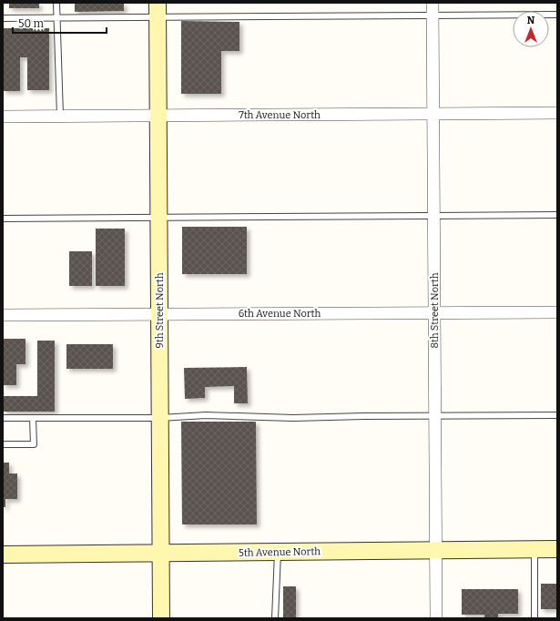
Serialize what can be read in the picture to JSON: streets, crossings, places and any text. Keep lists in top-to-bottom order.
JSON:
{
  "streets": {
    "street": [
      "7th Avenue North",
      "9th Street North",
      "8th Street North",
      "6th Avenue North",
      "5th Avenue North"
    ]
  },
  "crossings": [
    ["7th Avenue North", "9th Street North"],
    ["7th Avenue North", "8th Street North"],
    ["9th Street North", "6th Avenue North"],
    ["9th Street North", "5th Avenue North"],
    ["8th Street North", "6th Avenue North"],
    ["8th Street North", "5th Avenue North"]
  ],
  "scale_bar": "50 m",
  "north": "top"
}
